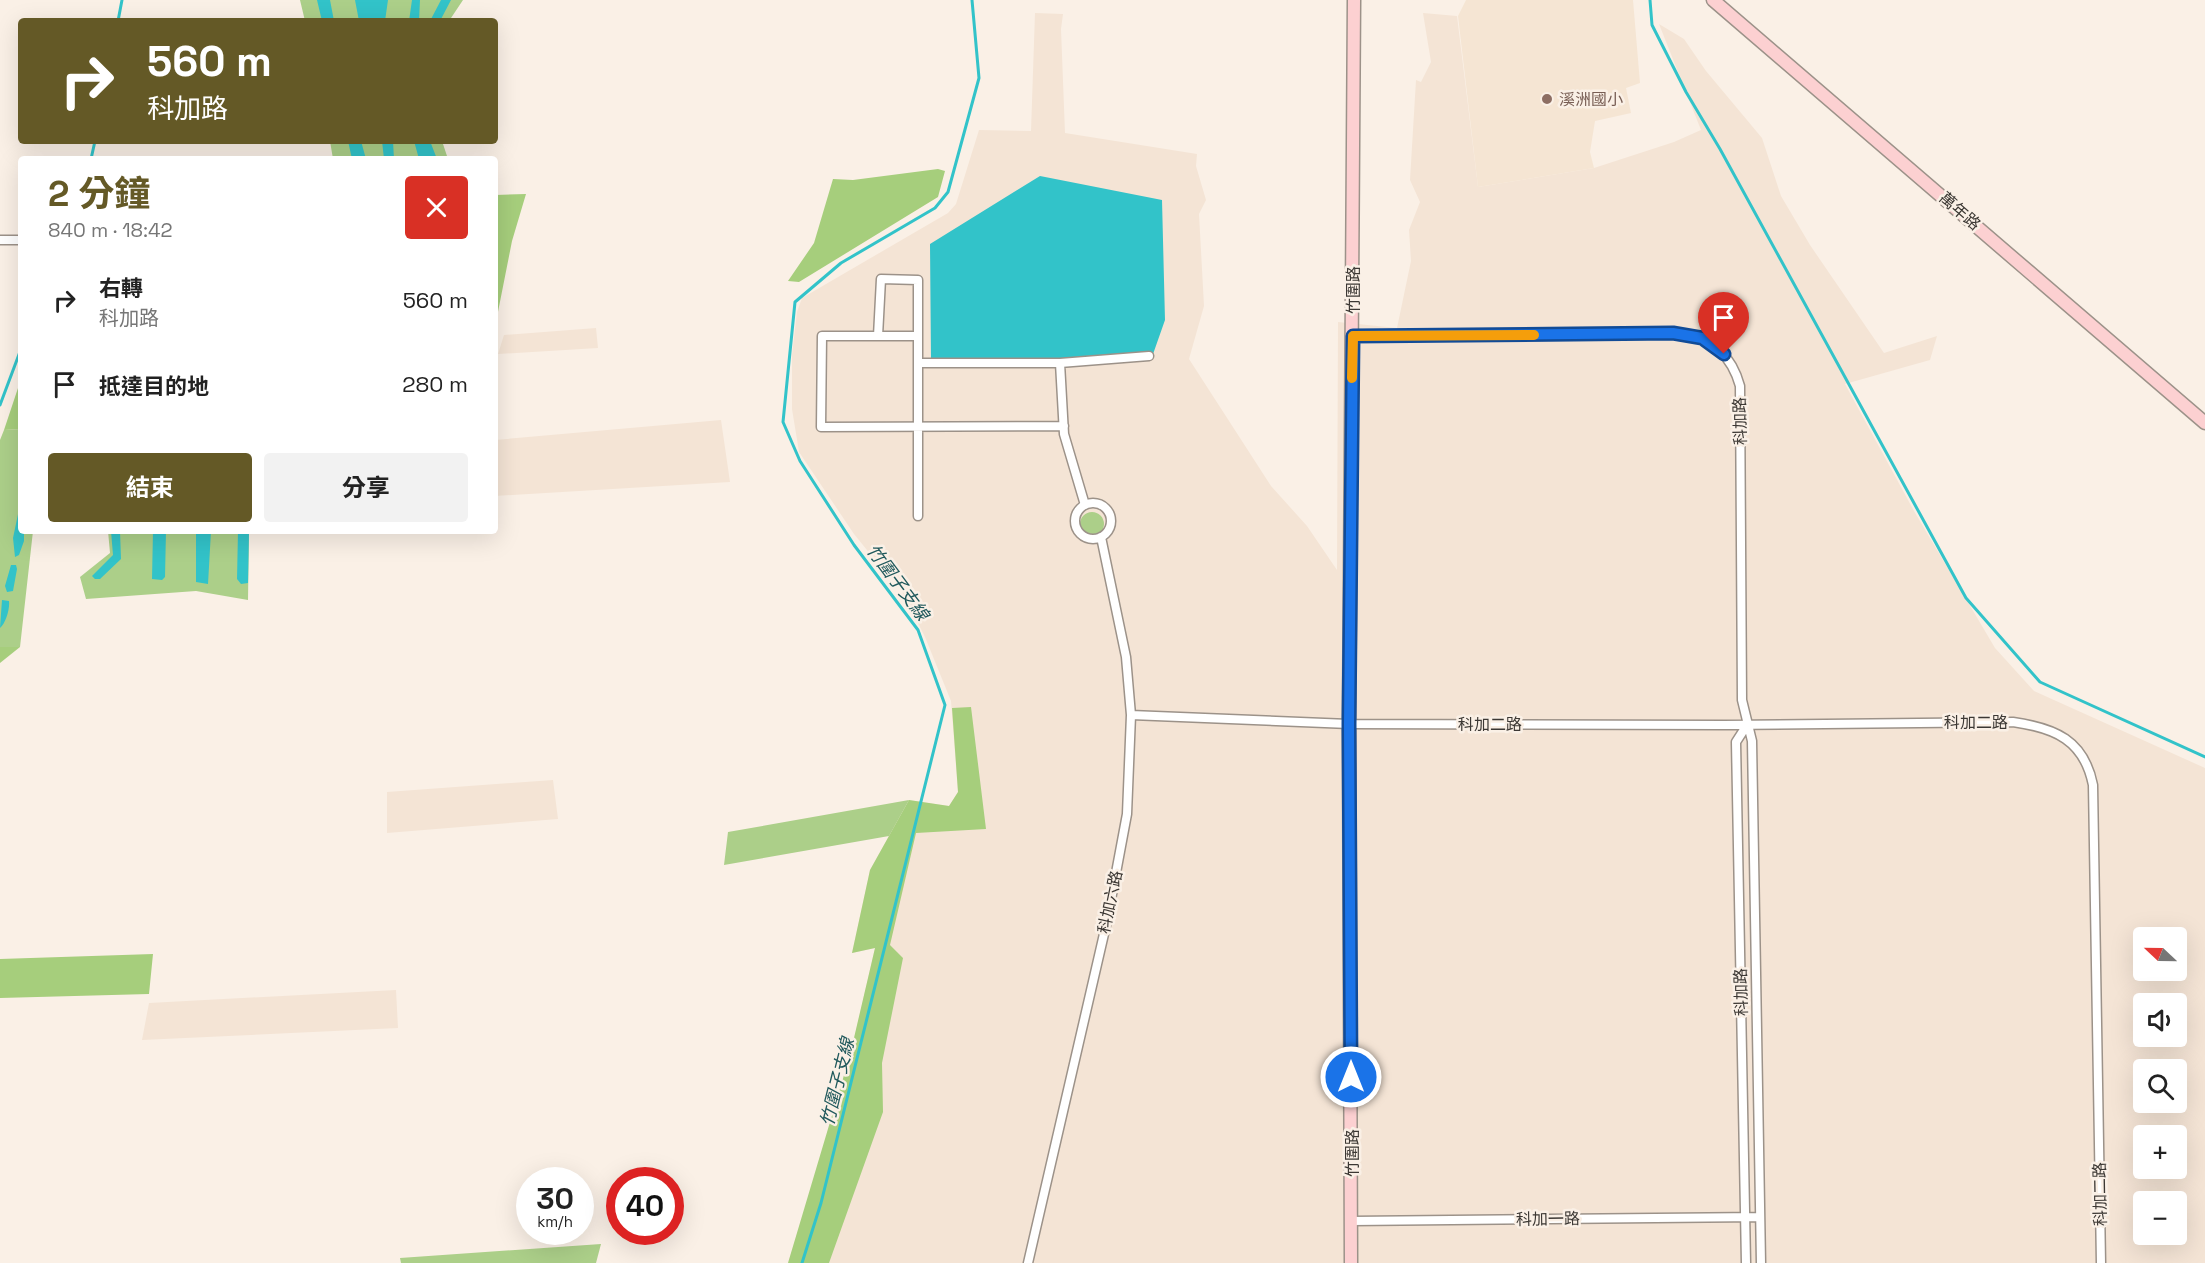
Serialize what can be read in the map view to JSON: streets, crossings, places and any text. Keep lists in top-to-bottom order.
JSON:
{
  "streets": {
    "street": [
      "萬年路",
      "竹圍路",
      "科加路",
      "科加二路",
      "科加六路",
      "科加一路"
    ]
  },
  "crossings": [
    ["竹圍路", "科加路"],
    ["竹圍路", "科加二路"],
    ["竹圍路", "科加一路"],
    ["科加路", "科加二路"],
    ["科加路", "科加一路"],
    ["科加二路", "科加六路"]
  ],
  "water": ["竹圍子支線"],
  "places": ["溪洲國小"],
  "north": "left",
  "page": {
    "turn": ["560 m", "科加路"],
    "heading": ["2 分鐘", "840 m · 18:42"],
    "list": [
      {
        "name": "右轉",
        "note": "科加路",
        "value": "560 m"
      },
      {
        "name": "抵達目的地",
        "value": "280 m"
      }
    ],
    "buttons": ["結束", "分享"],
    "map_buttons": ["+", "−"],
    "speed": "30 km/h",
    "limit": "40"
  }
}
